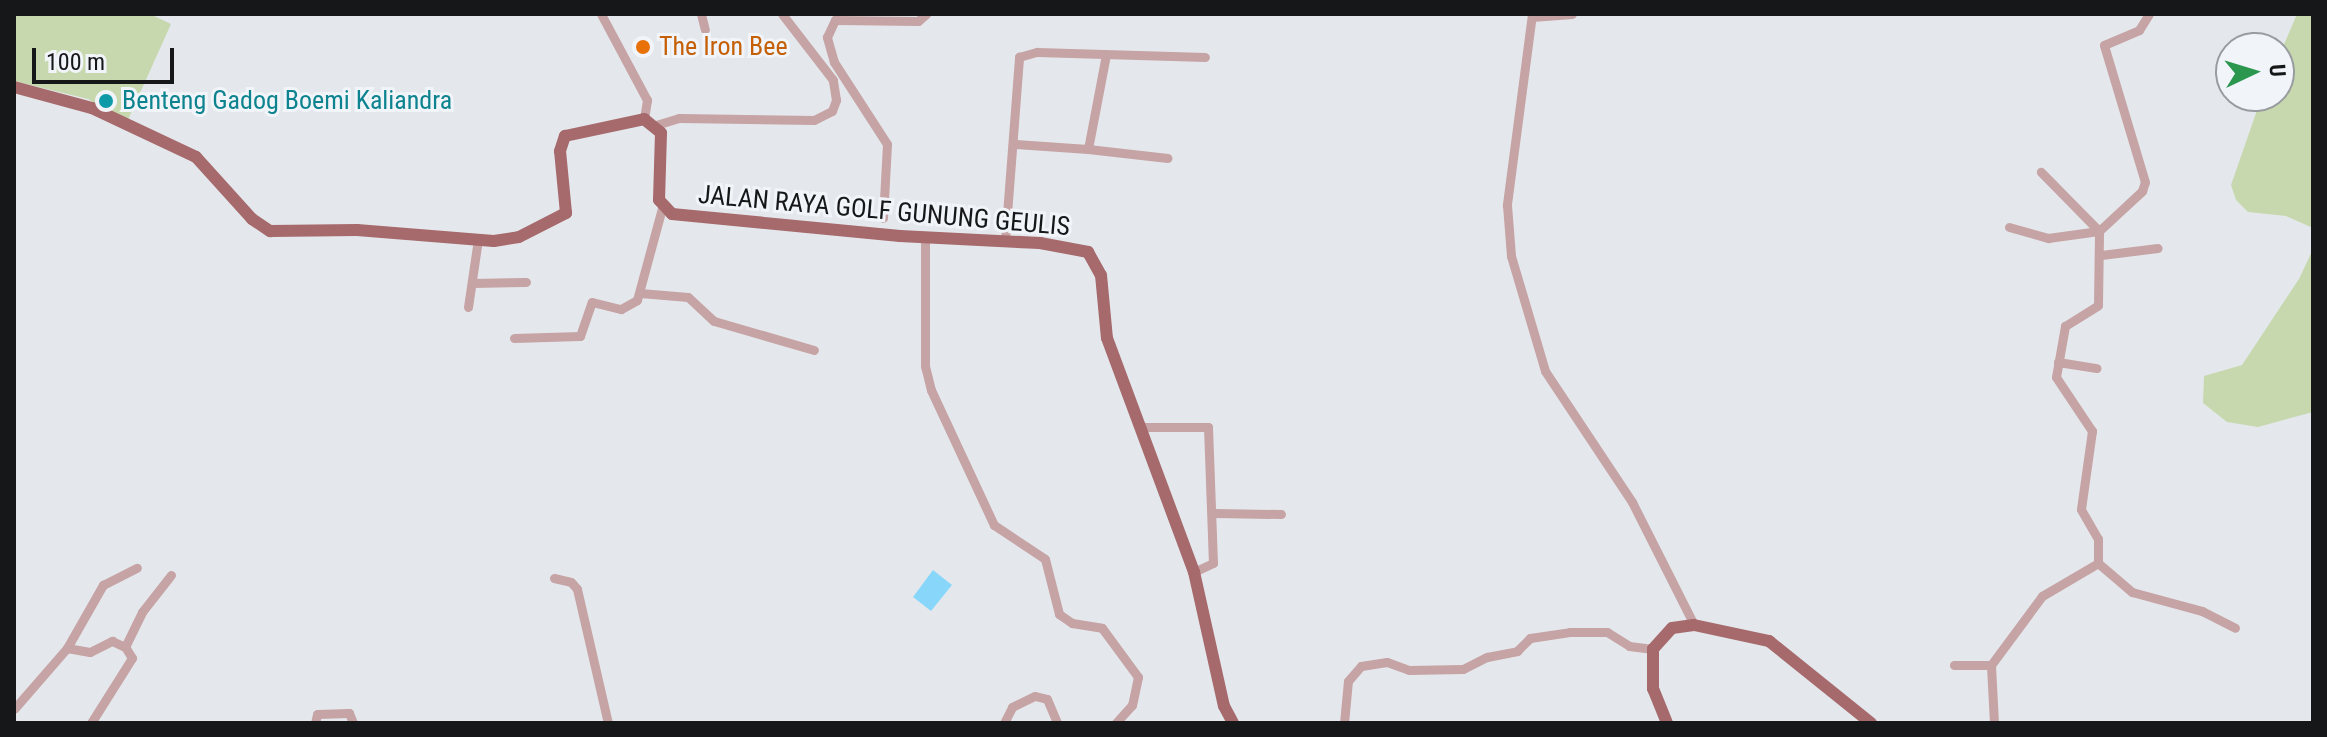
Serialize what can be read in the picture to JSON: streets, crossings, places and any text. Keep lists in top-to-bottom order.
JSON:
{
  "streets": {
    "main road": ["JALAN RAYA GOLF GUNUNG GEULIS"]
  },
  "places": ["The Iron Bee", "Benteng Gadog Boemi Kaliandra"],
  "scale_bar": "100 m",
  "north": "right"
}
